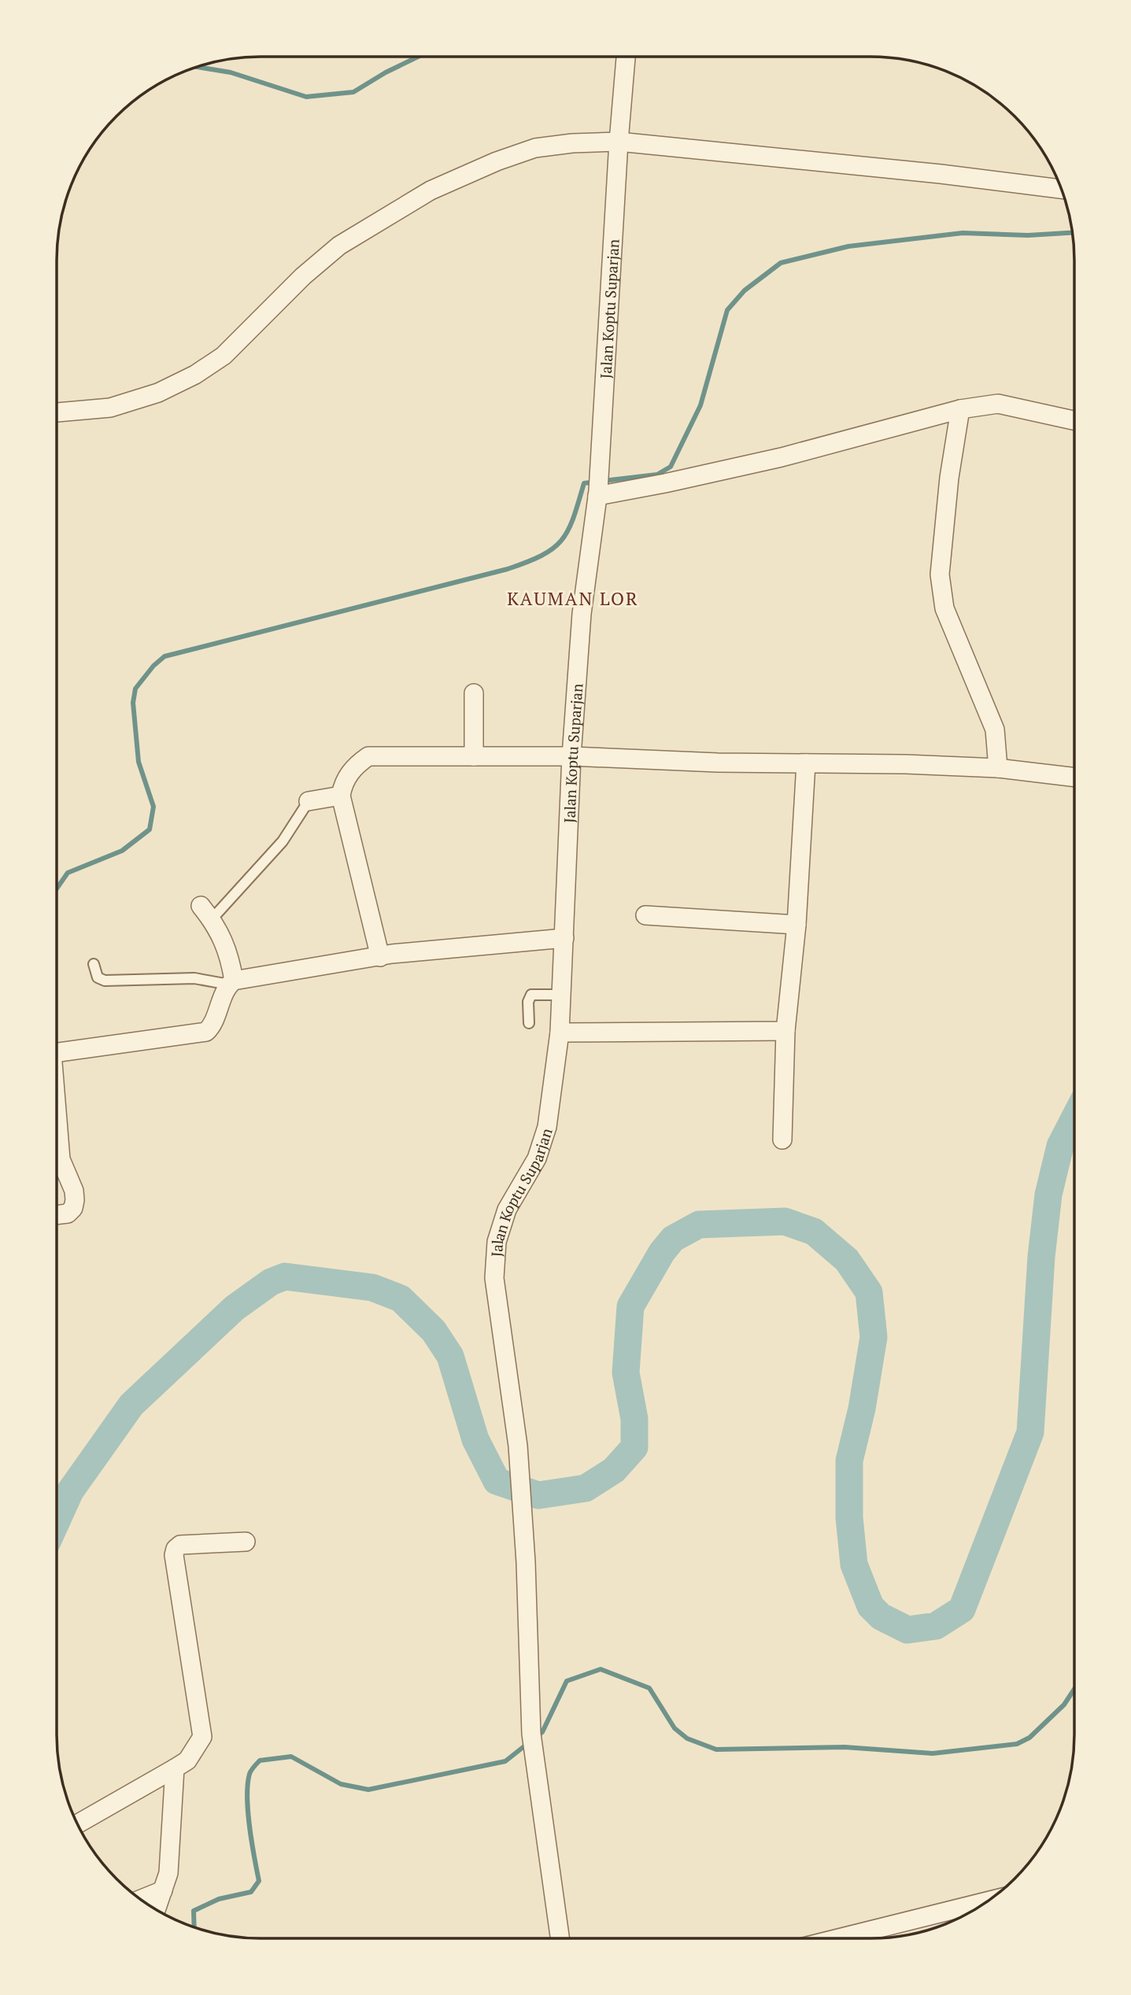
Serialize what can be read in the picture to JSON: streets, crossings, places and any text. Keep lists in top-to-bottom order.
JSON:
{
  "streets": {
    "street": ["Jalan Koptu Suparjan"]
  },
  "districts": ["KAUMAN LOR"]
}
